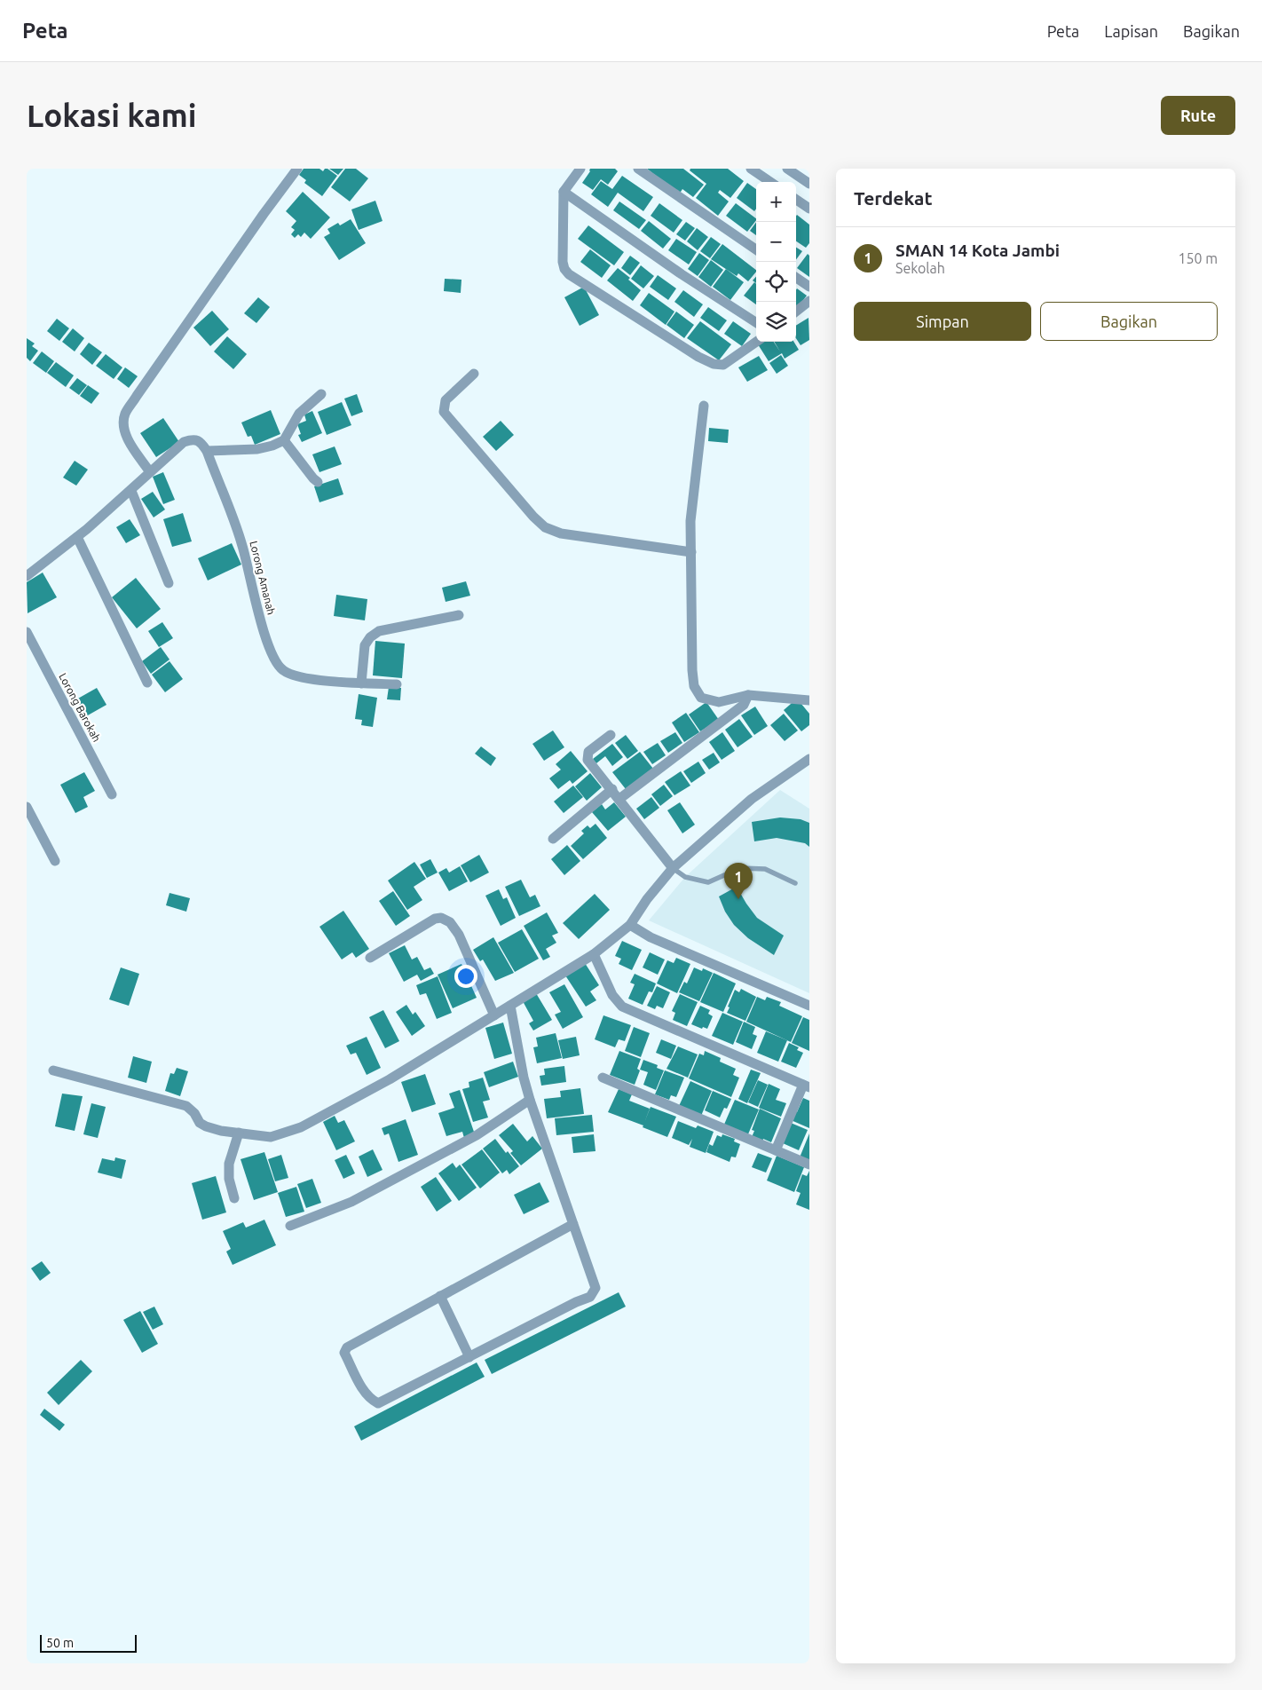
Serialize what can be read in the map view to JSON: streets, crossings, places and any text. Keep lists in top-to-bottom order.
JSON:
{
  "streets": {
    "street": ["Lorong Amanah", "Lorong Barokah"]
  },
  "scale_bar": "50 m",
  "page": {
    "header": "Peta",
    "nav": ["Peta", "Lapisan", "Bagikan"],
    "buttons": [
      "Rute",
      ["Simpan", "Bagikan"]
    ],
    "title": "Lokasi kami",
    "heading": "Terdekat",
    "map_buttons": ["+", "−"],
    "list": [
      {
        "mark": "1",
        "name": "SMAN 14 Kota Jambi",
        "note": "Sekolah",
        "value": "150 m"
      }
    ],
    "pins": "1",
    "scale": "50 m"
  }
}
